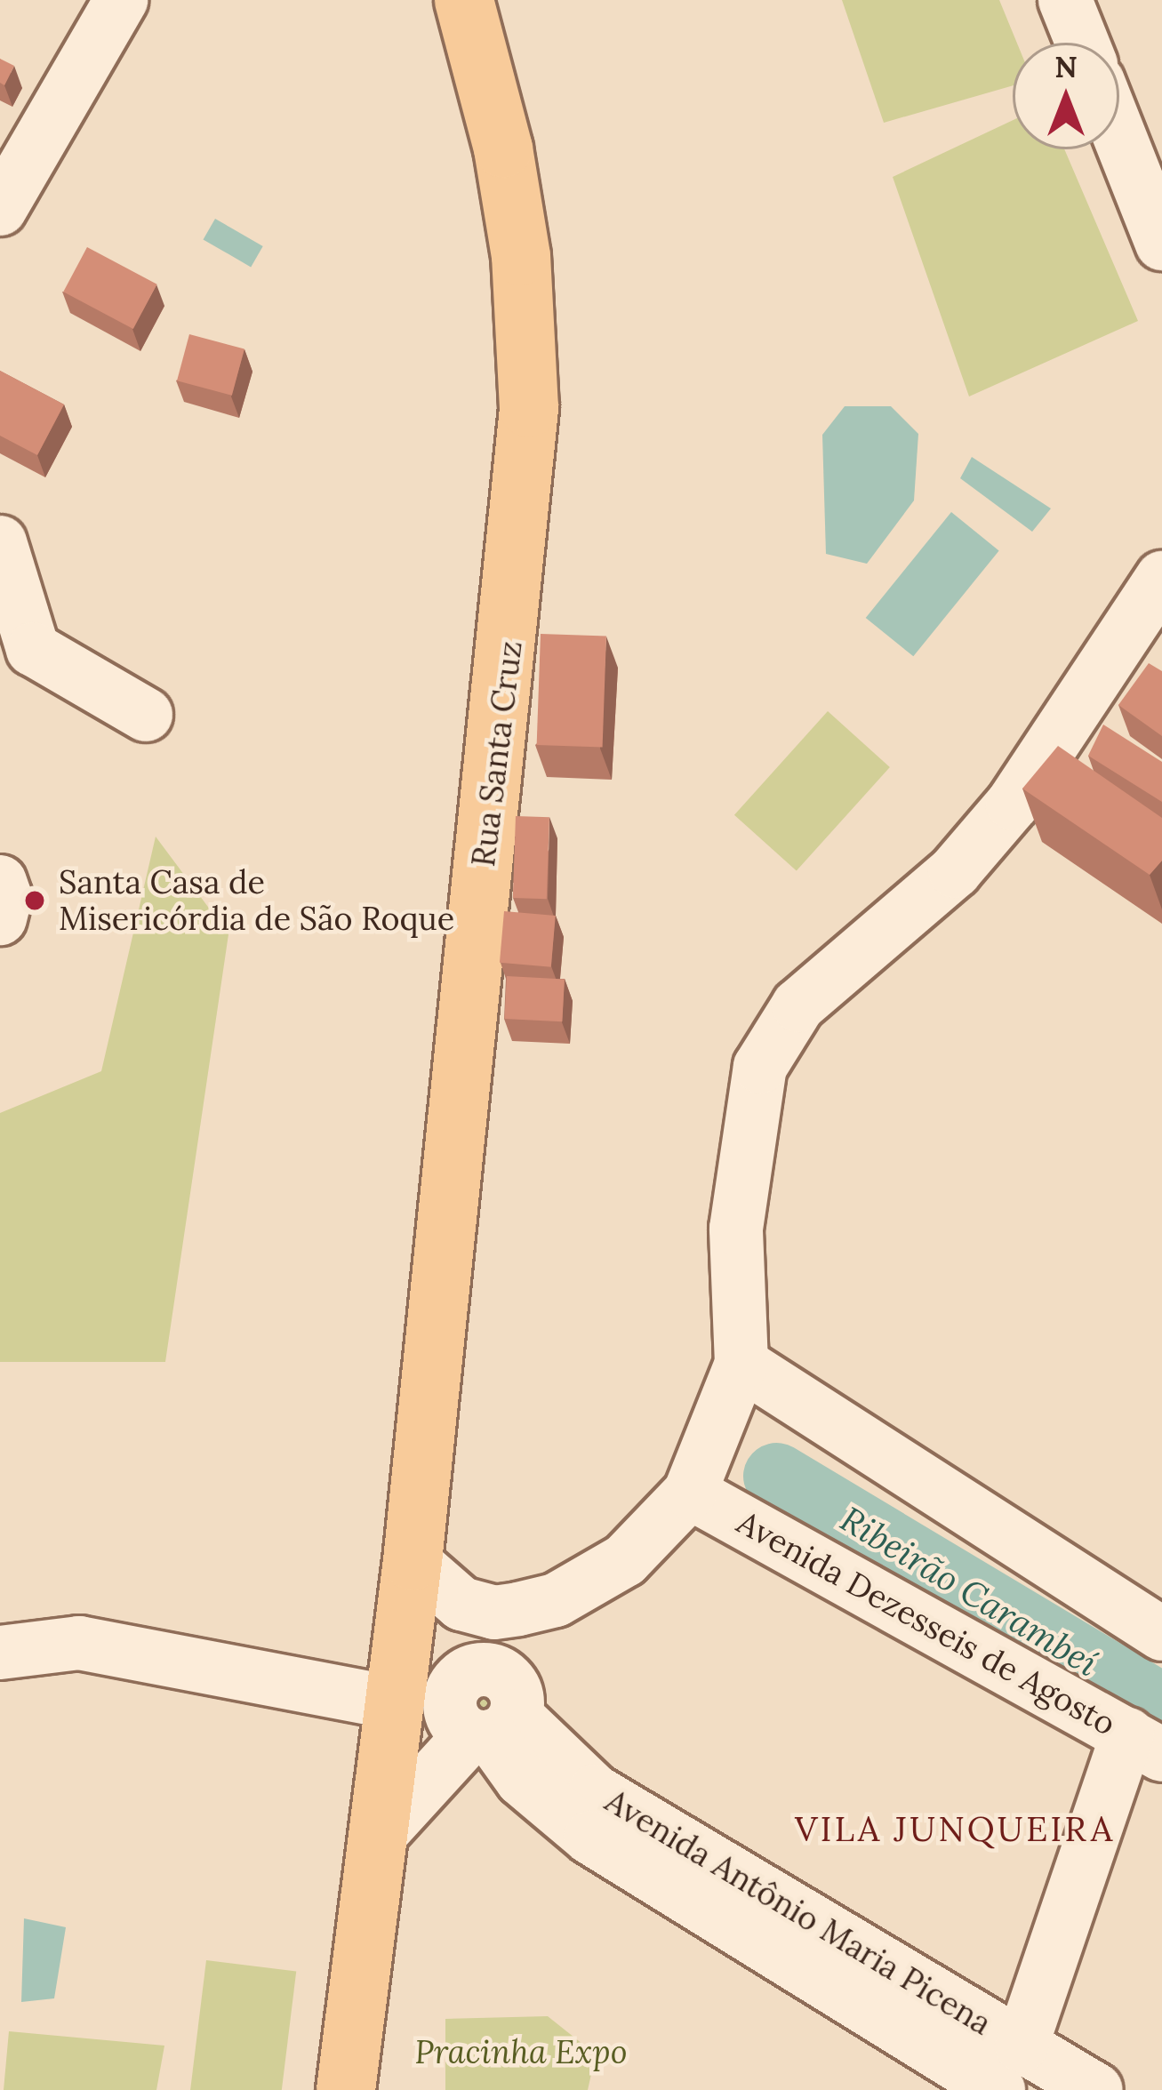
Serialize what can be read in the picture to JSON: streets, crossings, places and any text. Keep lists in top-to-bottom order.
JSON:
{
  "streets": {
    "main road": ["Rua Santa Cruz"],
    "street": ["Avenida Dezesseis de Agosto", "Avenida Antônio Maria Picena"]
  },
  "districts": ["VILA JUNQUEIRA"],
  "water": ["Ribeirão Carambeí"],
  "parks": ["Pracinha Expo"],
  "places": ["Santa Casa de Misericórdia de São Roque"],
  "north": "top"
}
